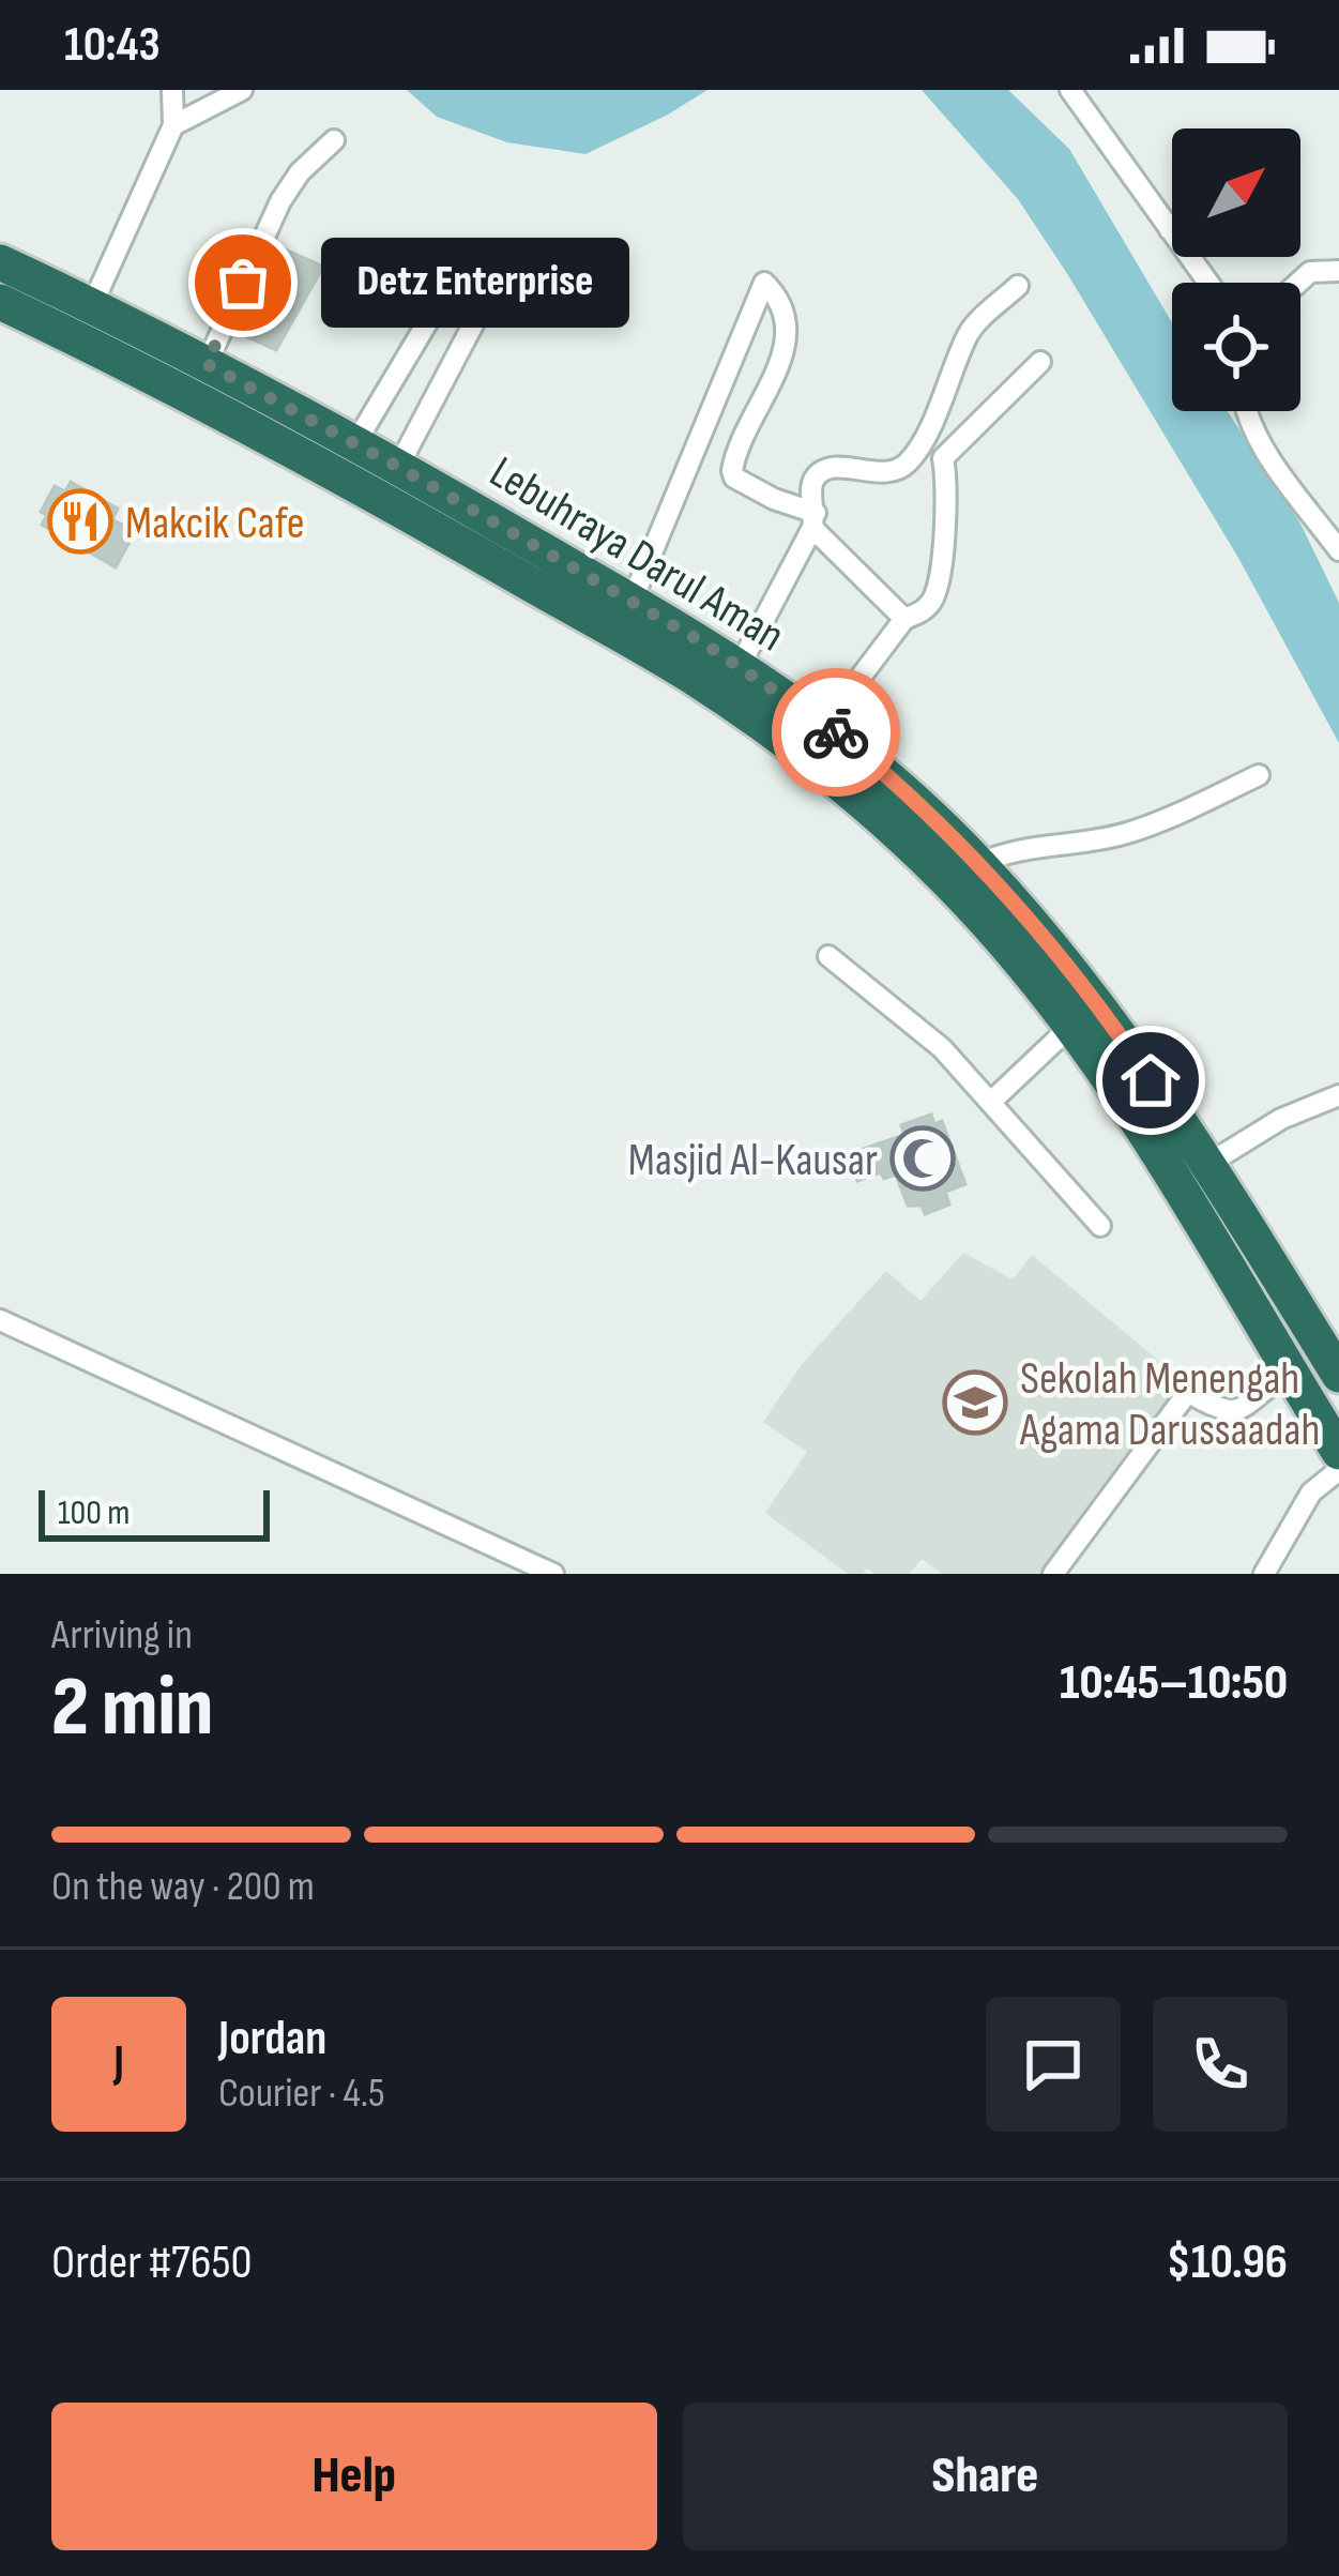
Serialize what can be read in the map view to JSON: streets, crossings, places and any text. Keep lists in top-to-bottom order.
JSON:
{
  "streets": {
    "highway": ["Lebuhraya Darul Aman"]
  },
  "places": {
    "other": ["Detz Enterprise"],
    "restaurant": ["Makcik Cafe"],
    "mosque": ["Masjid Al-Kausar"],
    "school or university": ["Sekolah Menengah Agama Darussaadah"]
  },
  "scale_bar": "100 m",
  "north": "top right",
  "page": {
    "status": "10:43",
    "bubble": "Detz Enterprise",
    "scale": "100 m",
    "heading": ["2 min", "Arriving in", "10:45–10:50"],
    "panel": [
      "Jordan",
      "Courier · 4.5",
      "Order #7650",
      "$10.96"
    ],
    "bar": "On the way · 200 m",
    "round": "J",
    "buttons": ["Help", "Share"]
  }
}
